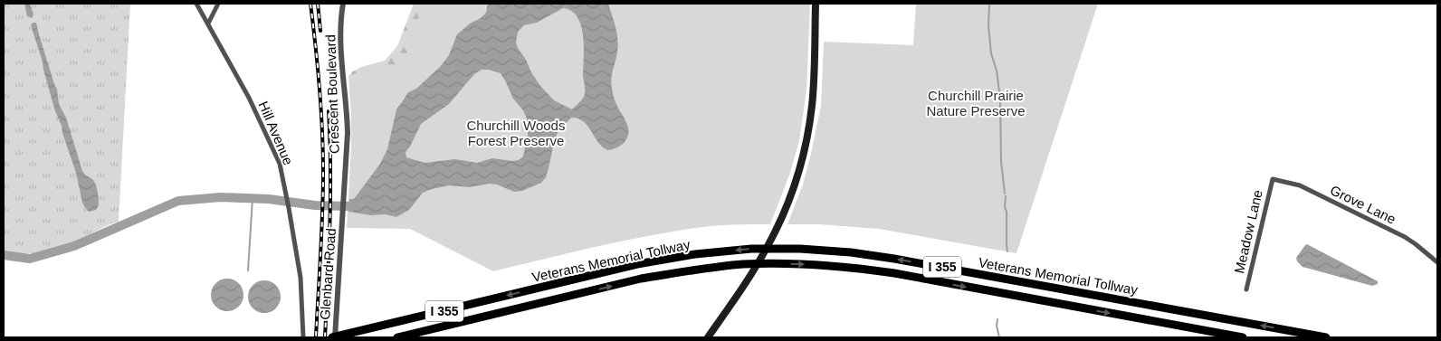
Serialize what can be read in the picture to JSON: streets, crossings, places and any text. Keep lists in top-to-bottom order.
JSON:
{
  "streets": {
    "highway": ["Veterans Memorial Tollway", "I 355"],
    "street": [
      "Crescent Boulevard",
      "Hill Avenue",
      "Grove Lane",
      "Meadow Lane",
      "Glenbard Road"
    ]
  },
  "crossings": [
    ["Crescent Boulevard", "Glenbard Road"],
    ["Grove Lane", "Meadow Lane"],
    ["Veterans Memorial Tollway", "Glenbard Road"]
  ],
  "parks": ["Churchill Prairie Nature Preserve", "Churchill Woods Forest Preserve"]
}
